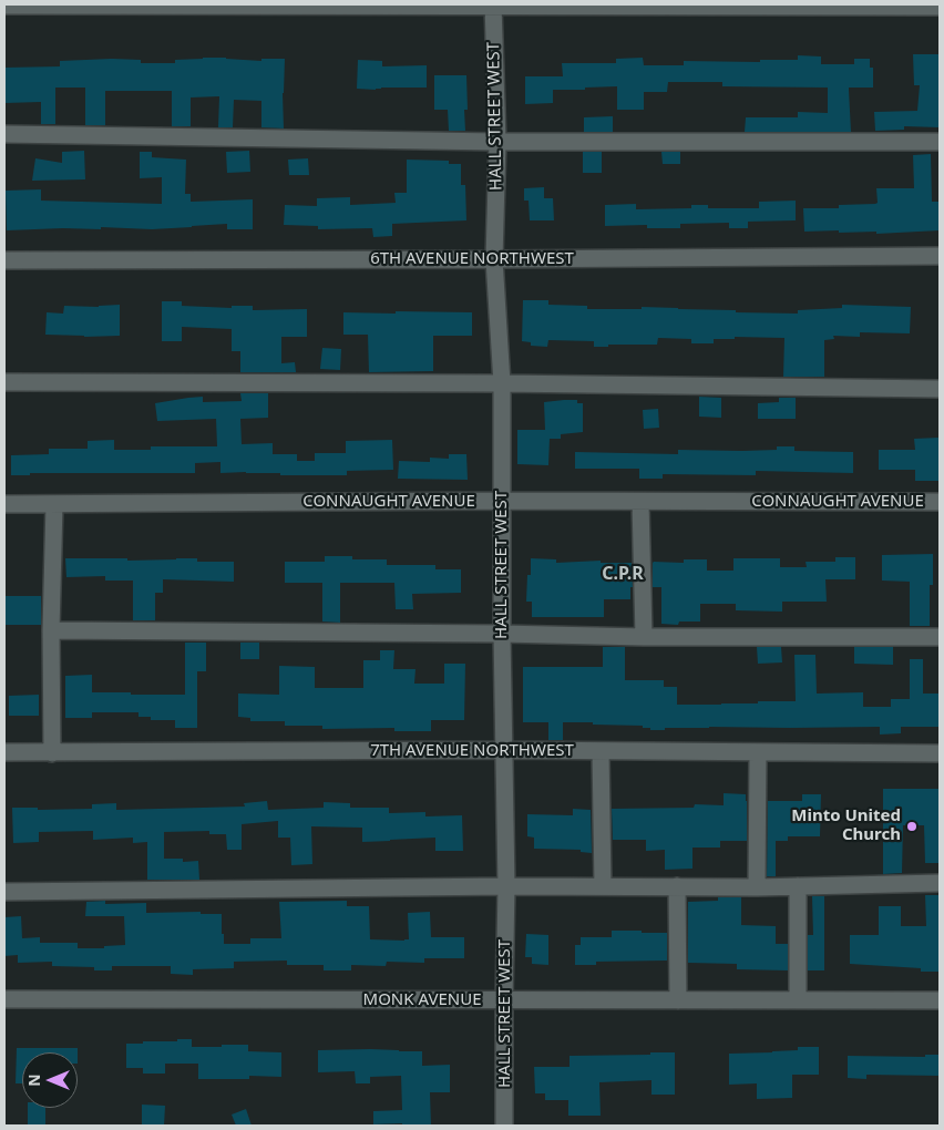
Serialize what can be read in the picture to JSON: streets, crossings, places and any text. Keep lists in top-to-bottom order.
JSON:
{
  "streets": {
    "street": [
      "HALL STREET WEST",
      "6TH AVENUE NORTHWEST",
      "CONNAUGHT AVENUE",
      "7TH AVENUE NORTHWEST",
      "MONK AVENUE"
    ]
  },
  "crossings": [
    ["HALL STREET WEST", "6TH AVENUE NORTHWEST"],
    ["HALL STREET WEST", "CONNAUGHT AVENUE"],
    ["HALL STREET WEST", "7TH AVENUE NORTHWEST"],
    ["HALL STREET WEST", "MONK AVENUE"]
  ],
  "districts": ["C.P.R"],
  "places": ["Minto United Church"],
  "north": "left"
}
